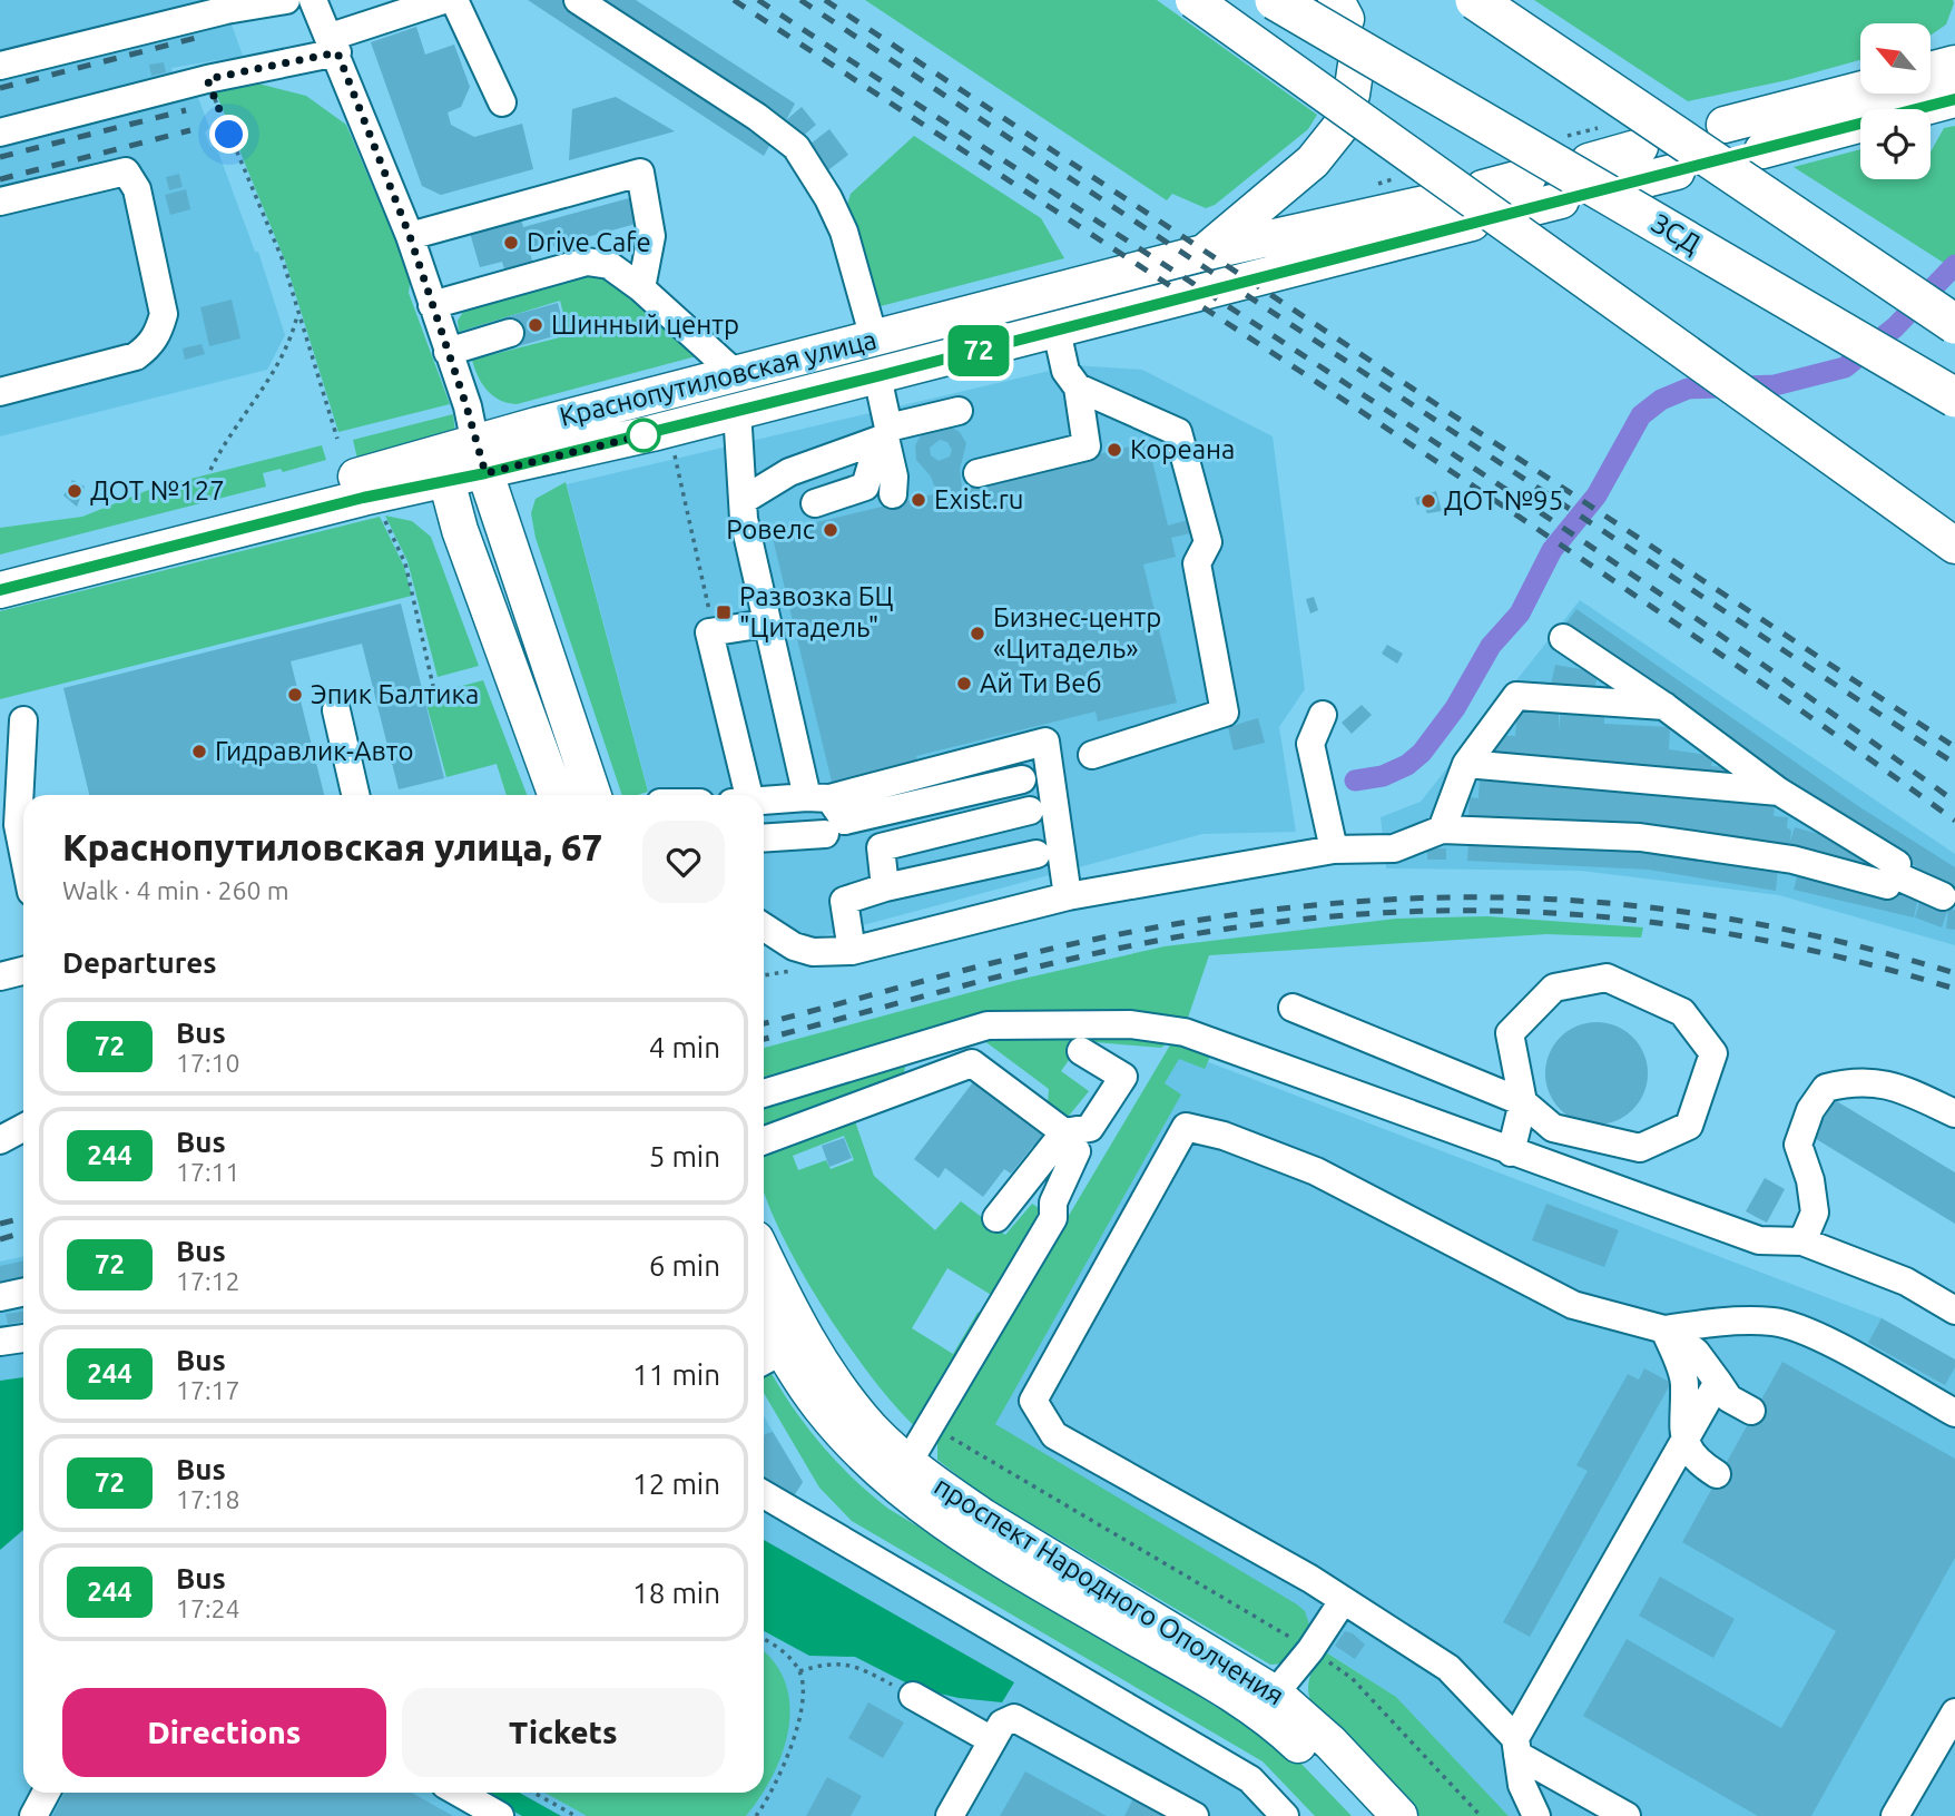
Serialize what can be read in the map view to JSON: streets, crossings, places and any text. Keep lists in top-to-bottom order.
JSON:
{
  "streets": {
    "highway": ["ЗСД"],
    "main road": ["Краснопутиловская улица", "проспект Народного Ополчения"]
  },
  "places": {
    "other": [
      "Drive Cafe",
      "Шинный центр",
      "Кореана",
      "ДОТ №127",
      "Exist.ru",
      "ДОТ №95",
      "Ровелс",
      "Бизнес-центр «Цитадель»",
      "Ай Ти Веб",
      "Эпик Балтика",
      "Гидравлик-Авто"
    ],
    "transit": ["Развозка БЦ \"Цитадель\""]
  },
  "lines": ["bus line 72"],
  "north": "top left",
  "page": {
    "on_map": "72",
    "heading": [
      ["Краснопутиловская улица, 67", "Walk · 4 min · 260 m"],
      "Departures"
    ],
    "list": [
      {
        "mark": "72",
        "name": "Bus",
        "note": "17:10",
        "value": "4 min"
      },
      {
        "mark": "244",
        "name": "Bus",
        "note": "17:11",
        "value": "5 min"
      },
      {
        "mark": "72",
        "name": "Bus",
        "note": "17:12",
        "value": "6 min"
      },
      {
        "mark": "244",
        "name": "Bus",
        "note": "17:17",
        "value": "11 min"
      },
      {
        "mark": "72",
        "name": "Bus",
        "note": "17:18",
        "value": "12 min"
      },
      {
        "mark": "244",
        "name": "Bus",
        "note": "17:24",
        "value": "18 min"
      }
    ],
    "buttons": ["Directions", "Tickets"]
  }
}
